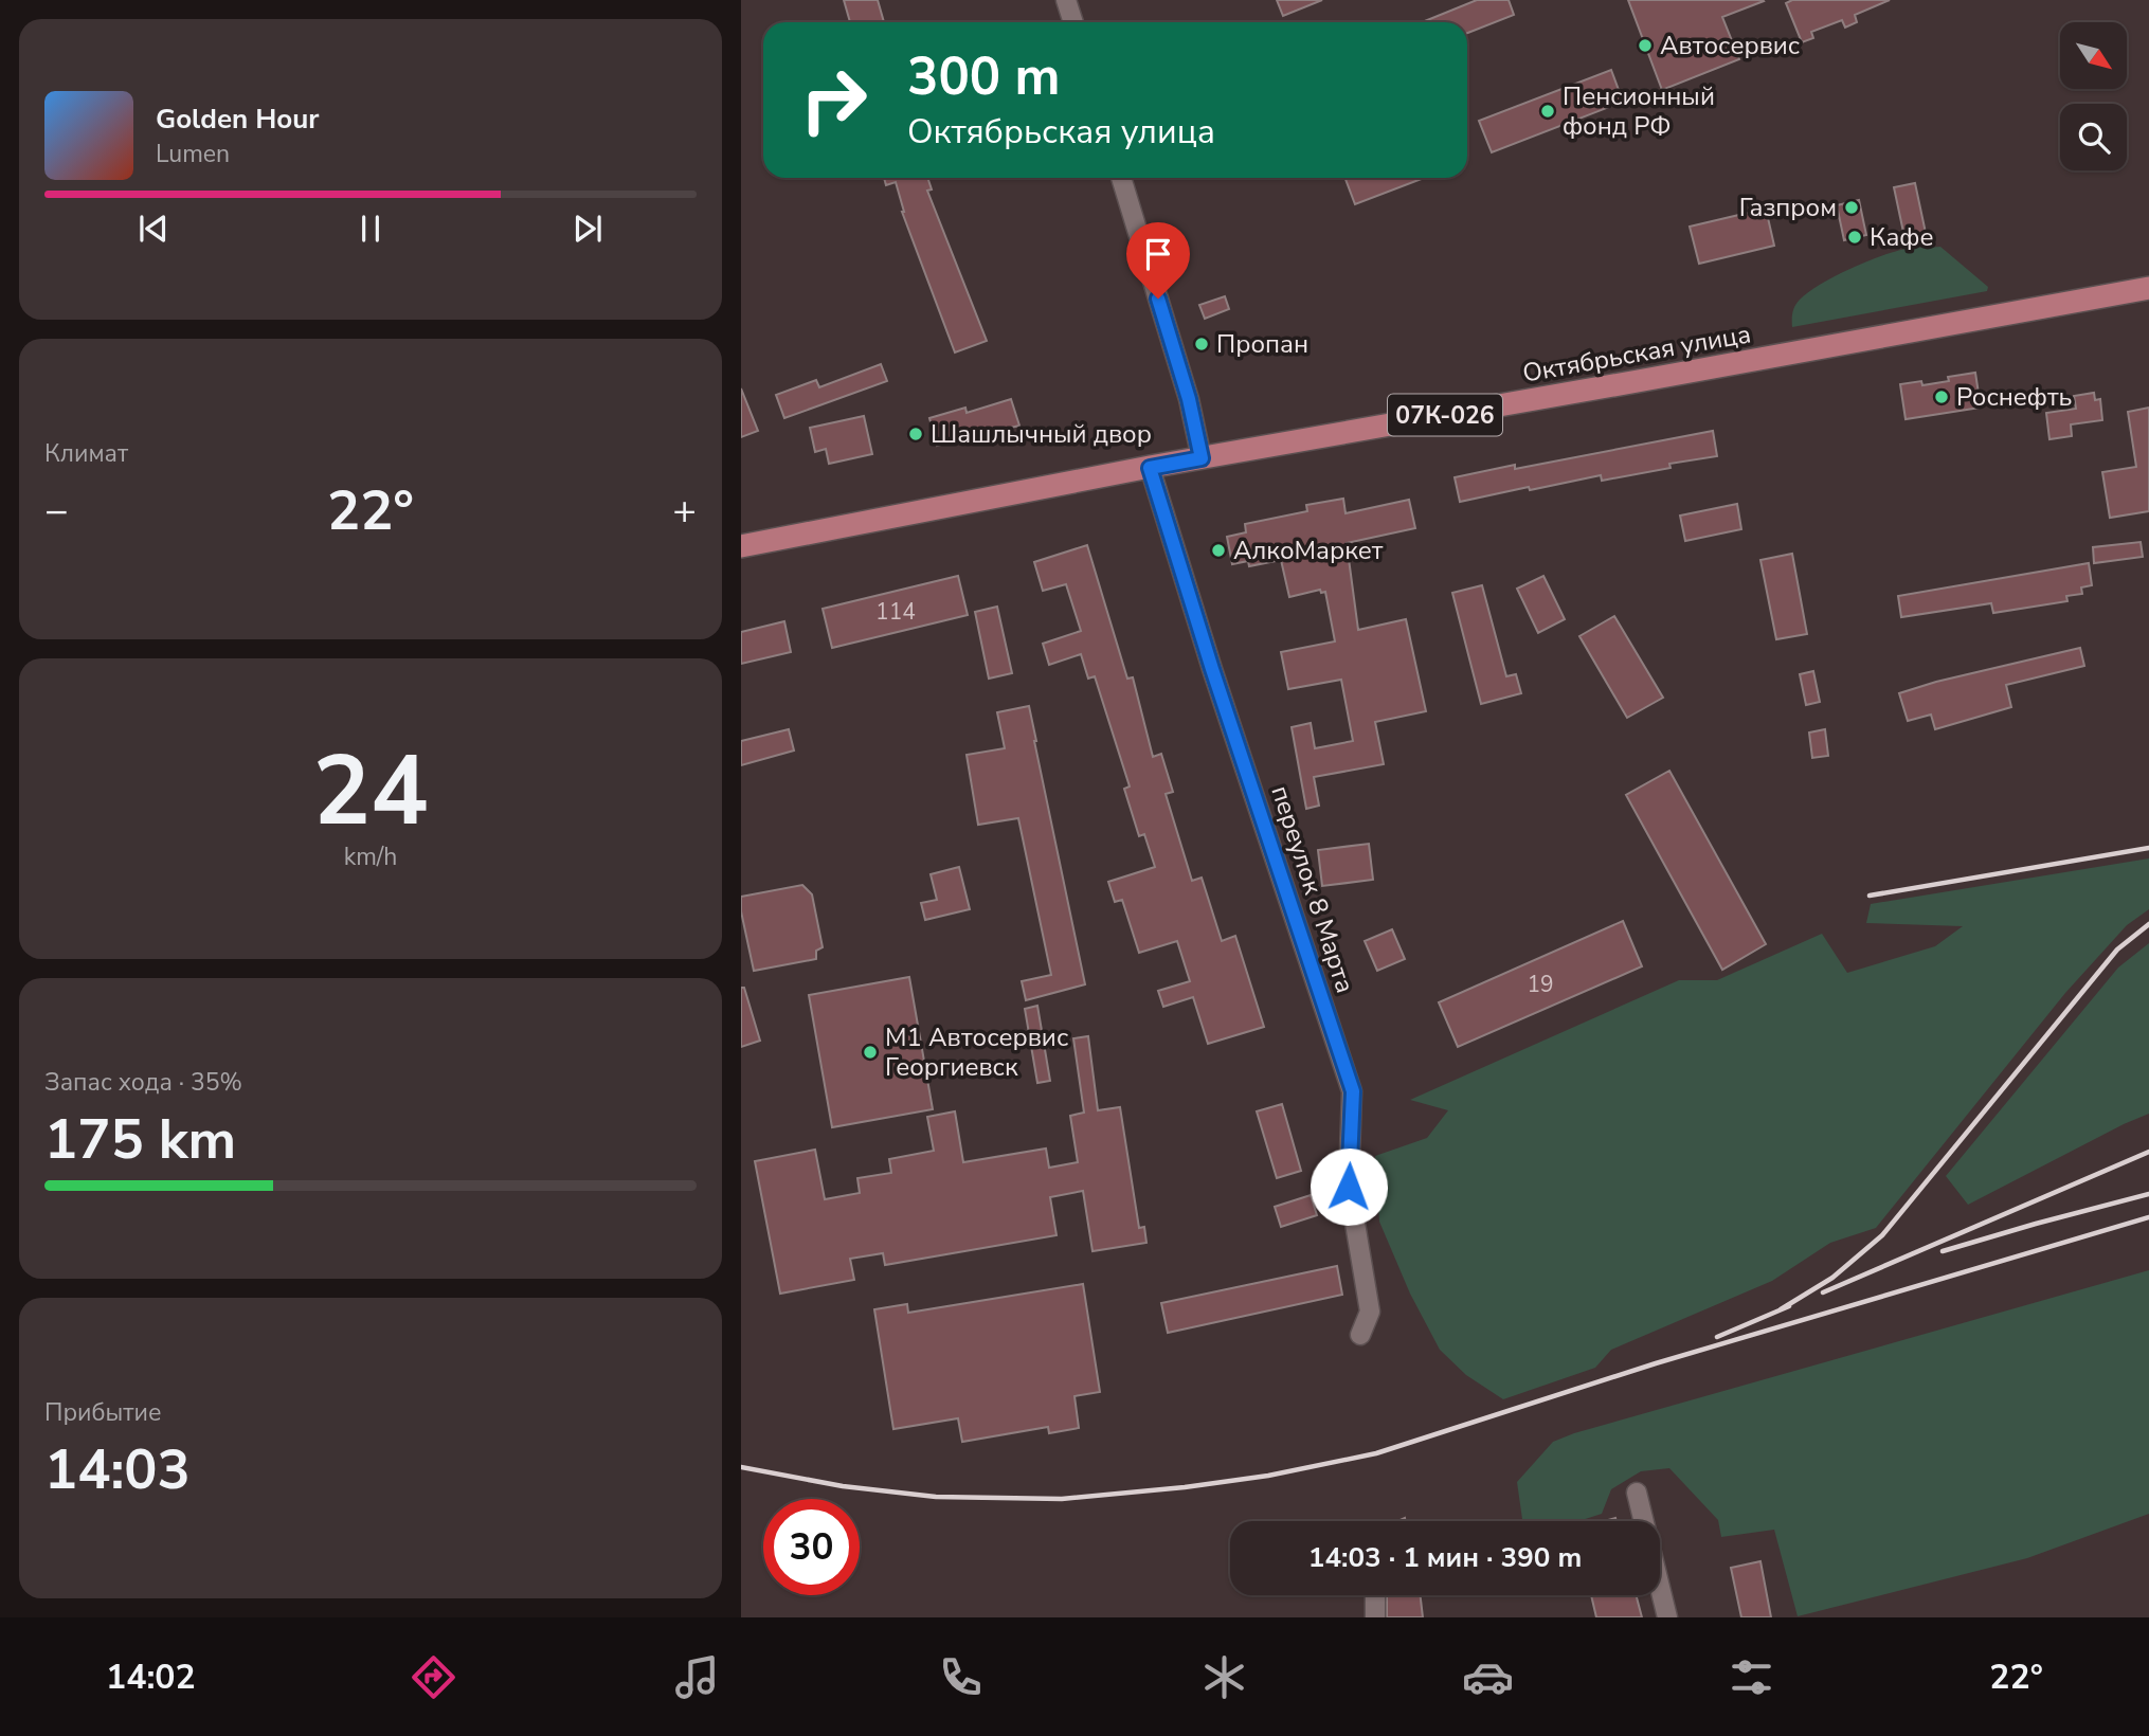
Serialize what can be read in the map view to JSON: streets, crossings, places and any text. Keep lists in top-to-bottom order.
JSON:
{
  "streets": {
    "main road": ["Октябрьская улица", "07К-026"],
    "street": ["переулок 8 Марта"]
  },
  "crossings": [
    ["Октябрьская улица", "переулок 8 Марта"]
  ],
  "places": [
    "Автосервис",
    "Пенсионный фонд РФ",
    "Газпром",
    "Кафе",
    "Пропан",
    "Роснефть",
    "Шашлычный двор",
    "АлкоМаркет",
    "М1 Автосервис Георгиевск"
  ],
  "house_numbers": ["114", "19"],
  "north": "bottom right",
  "page": {
    "turn": ["300 m", "Октябрьская улица"],
    "song": ["Golden Hour", "Lumen"],
    "tile": [
      "Климат",
      ["24", "km/h"],
      ["Запас хода · 35%", "175 km"],
      ["Прибытие", "14:03"]
    ],
    "heat": ["−", "22°", "+"],
    "limit": "30",
    "trip": "14:03 · 1 мин · 390 m",
    "tabs": ["14:02", "22°"]
  }
}
